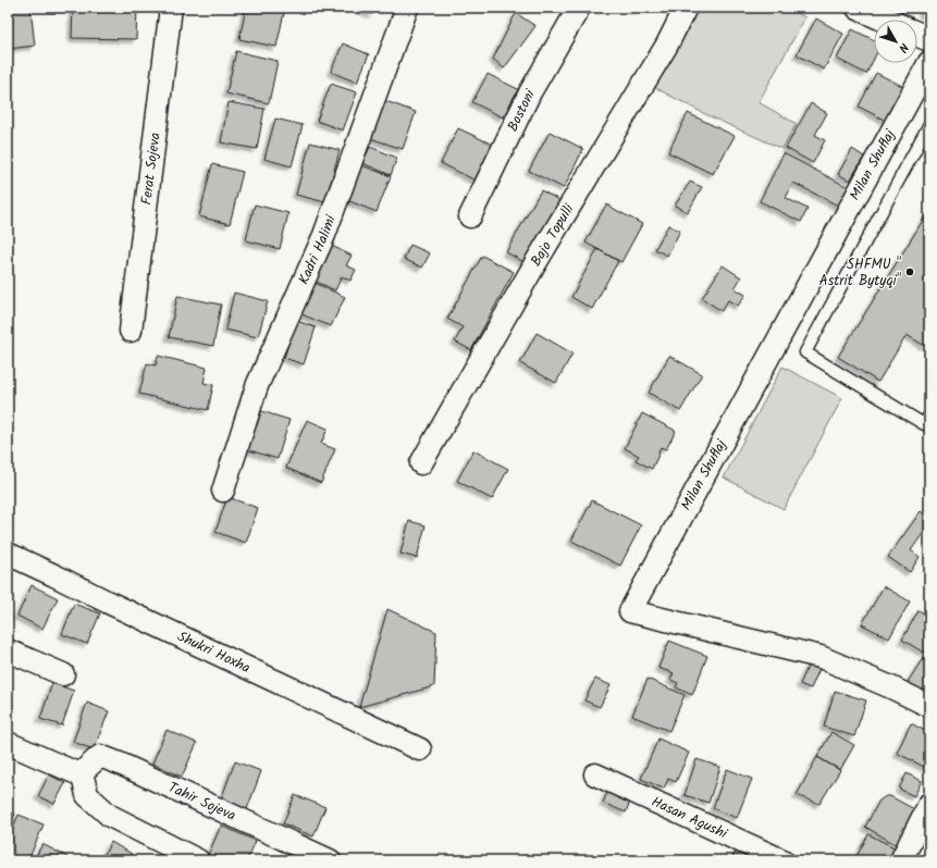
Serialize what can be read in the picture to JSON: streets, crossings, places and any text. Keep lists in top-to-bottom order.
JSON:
{
  "streets": {
    "street": [
      "Bostoni",
      "Milan Shuflaj",
      "Ferat Sojeva",
      "Bajo Topulli",
      "Kadri Halimi",
      "Shukri Hoxha",
      "Tahir Sojeva",
      "Hasan Agushi"
    ]
  },
  "places": ["SHFMU \" Astrit Bytyqi\""],
  "north": "bottom right"
}
